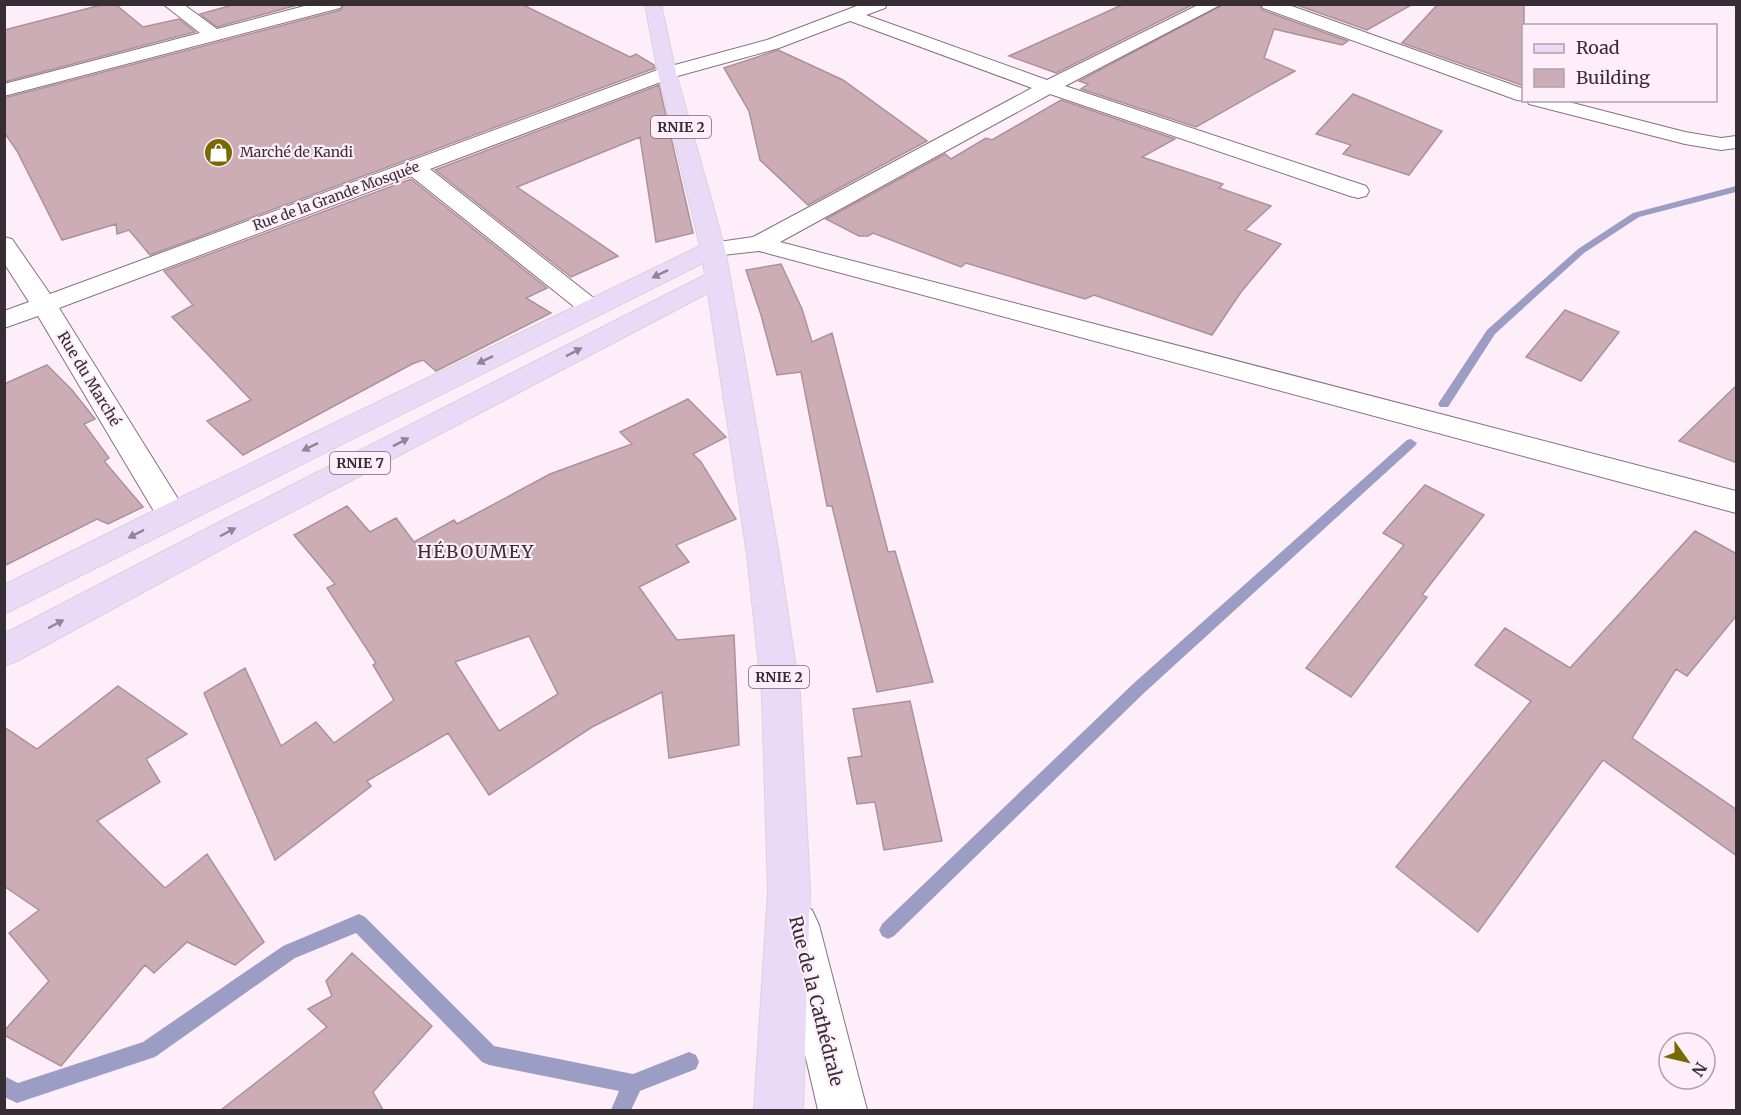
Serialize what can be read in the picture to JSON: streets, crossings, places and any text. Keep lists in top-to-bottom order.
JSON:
{
  "streets": {
    "main road": ["RNIE 2", "RNIE 7"],
    "street": ["Rue de la Grande Mosquée", "Rue du Marché", "Rue de la Cathédrale"]
  },
  "crossings": [
    ["RNIE 2", "Rue de la Grande Mosquée"],
    ["RNIE 2", "RNIE 7"],
    ["RNIE 2", "Rue de la Cathédrale"],
    ["Rue de la Grande Mosquée", "Rue du Marché"],
    ["Rue du Marché", "RNIE 7"]
  ],
  "districts": ["HÉBOUMEY"],
  "places": {
    "shop": ["Marché de Kandi"]
  },
  "legend": ["Road", "Building"],
  "north": "bottom right"
}
